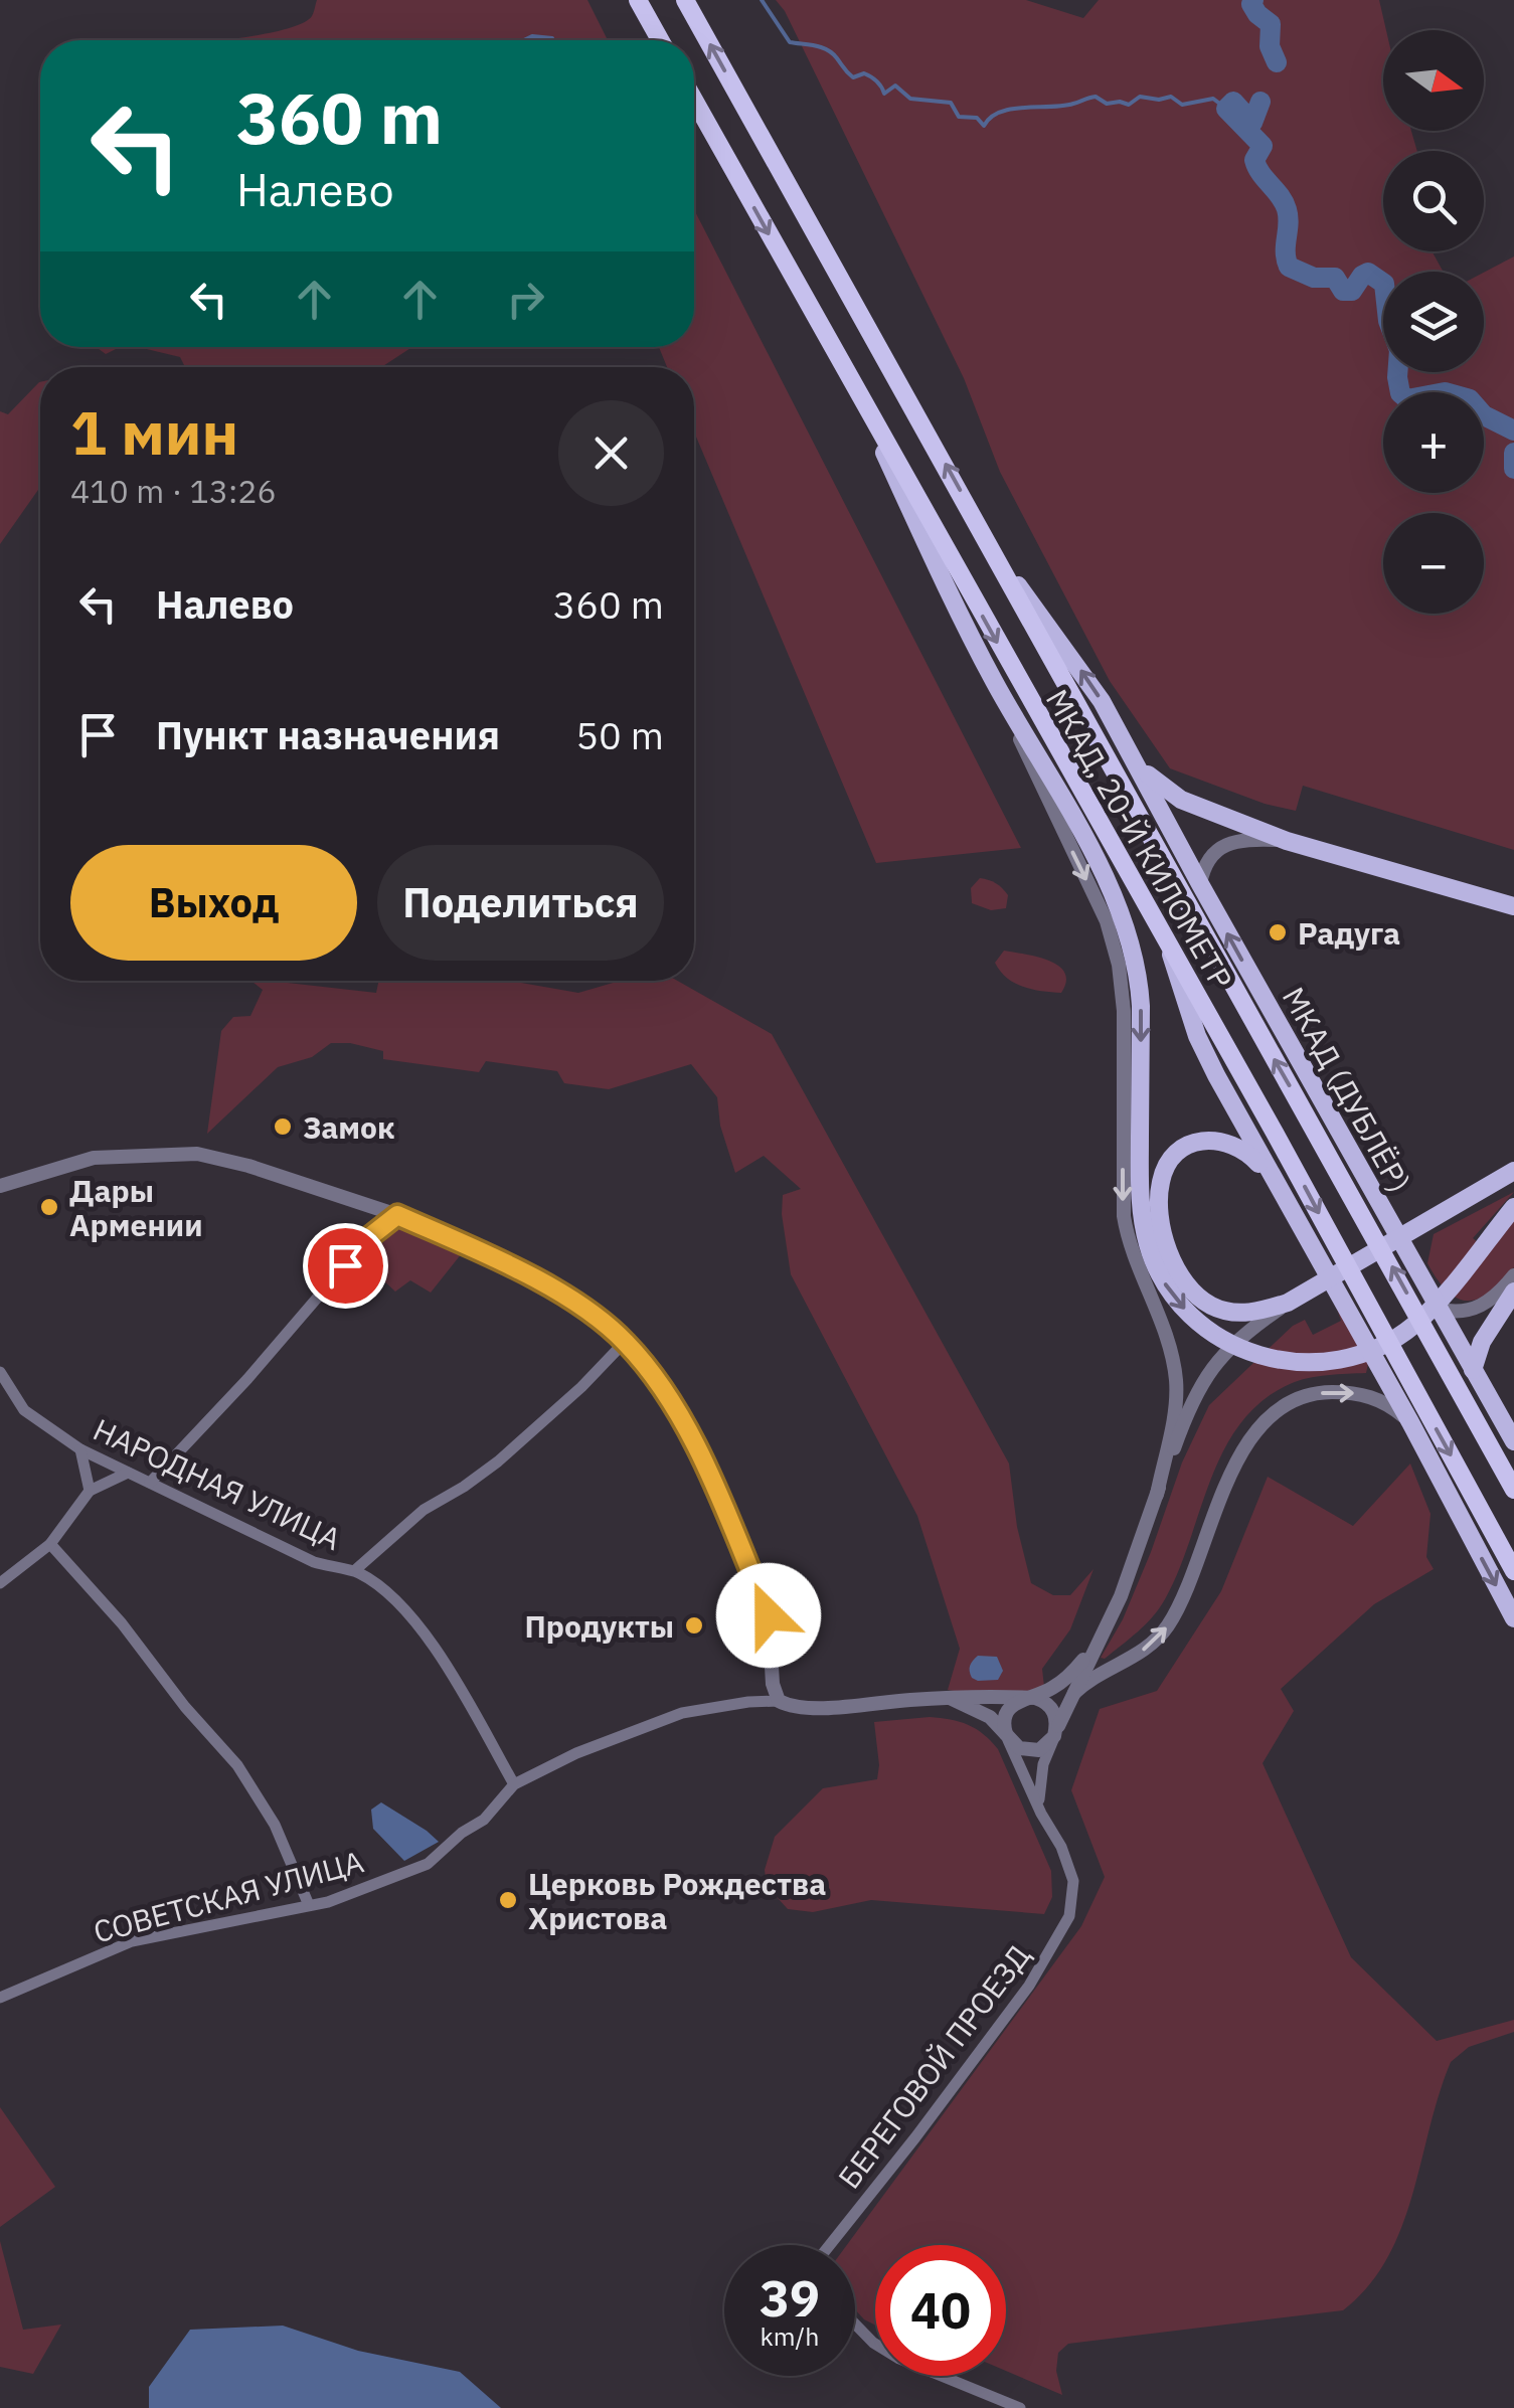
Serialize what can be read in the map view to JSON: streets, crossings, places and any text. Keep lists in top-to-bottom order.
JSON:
{
  "streets": {
    "highway": ["МКАД, 20-Й КИЛОМЕТР"],
    "main road": ["МКАД (ДУБЛЁР)"],
    "street": ["НАРОДНАЯ УЛИЦА", "СОВЕТСКАЯ УЛИЦА", "БЕРЕГОВОЙ ПРОЕЗД"]
  },
  "crossings": [
    ["МКАД, 20-Й КИЛОМЕТР", "МКАД (ДУБЛЁР)"],
    ["НАРОДНАЯ УЛИЦА", "СОВЕТСКАЯ УЛИЦА"]
  ],
  "places": [
    "Радуга",
    "Замок",
    "Дары Армении",
    "Продукты",
    "Церковь Рождества Христова"
  ],
  "north": "right",
  "page": {
    "map_buttons": ["+", "−"],
    "turn": ["360 m", "Налево"],
    "heading": ["1 мин", "410 m · 13:26"],
    "list": [
      {
        "name": "Налево",
        "value": "360 m"
      },
      {
        "name": "Пункт назначения",
        "value": "50 m"
      }
    ],
    "buttons": ["Выход", "Поделиться"],
    "speed": "39 km/h",
    "limit": "40"
  }
}
